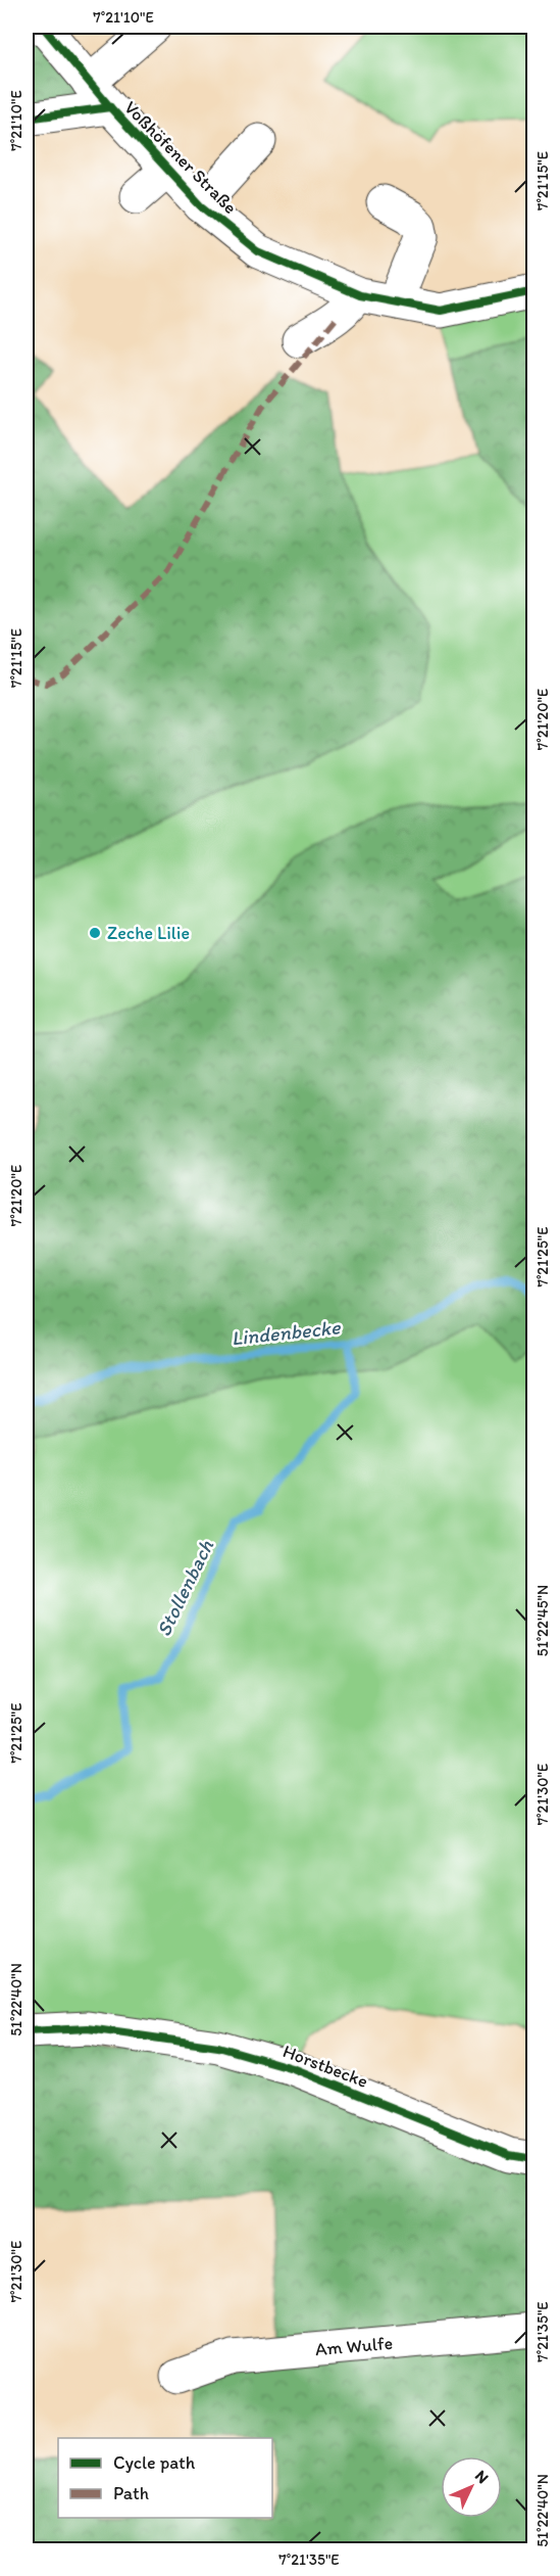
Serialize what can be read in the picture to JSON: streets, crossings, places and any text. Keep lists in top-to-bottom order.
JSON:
{
  "streets": {
    "street": ["Voßhöfener Straße", "Horstbecke", "Am Wulfe"]
  },
  "water": ["Lindenbecke", "Stollenbach"],
  "places": ["Zeche Lilie"],
  "legend": ["Cycle path", "Path"],
  "north": "top right",
  "coordinates": [
    "7°21'10\"E",
    "7°21'15\"E",
    "7°21'20\"E",
    "7°21'25\"E",
    "51°22'45\"N",
    "7°21'30\"E",
    "51°22'40\"N",
    "7°21'35\"E"
  ]
}
